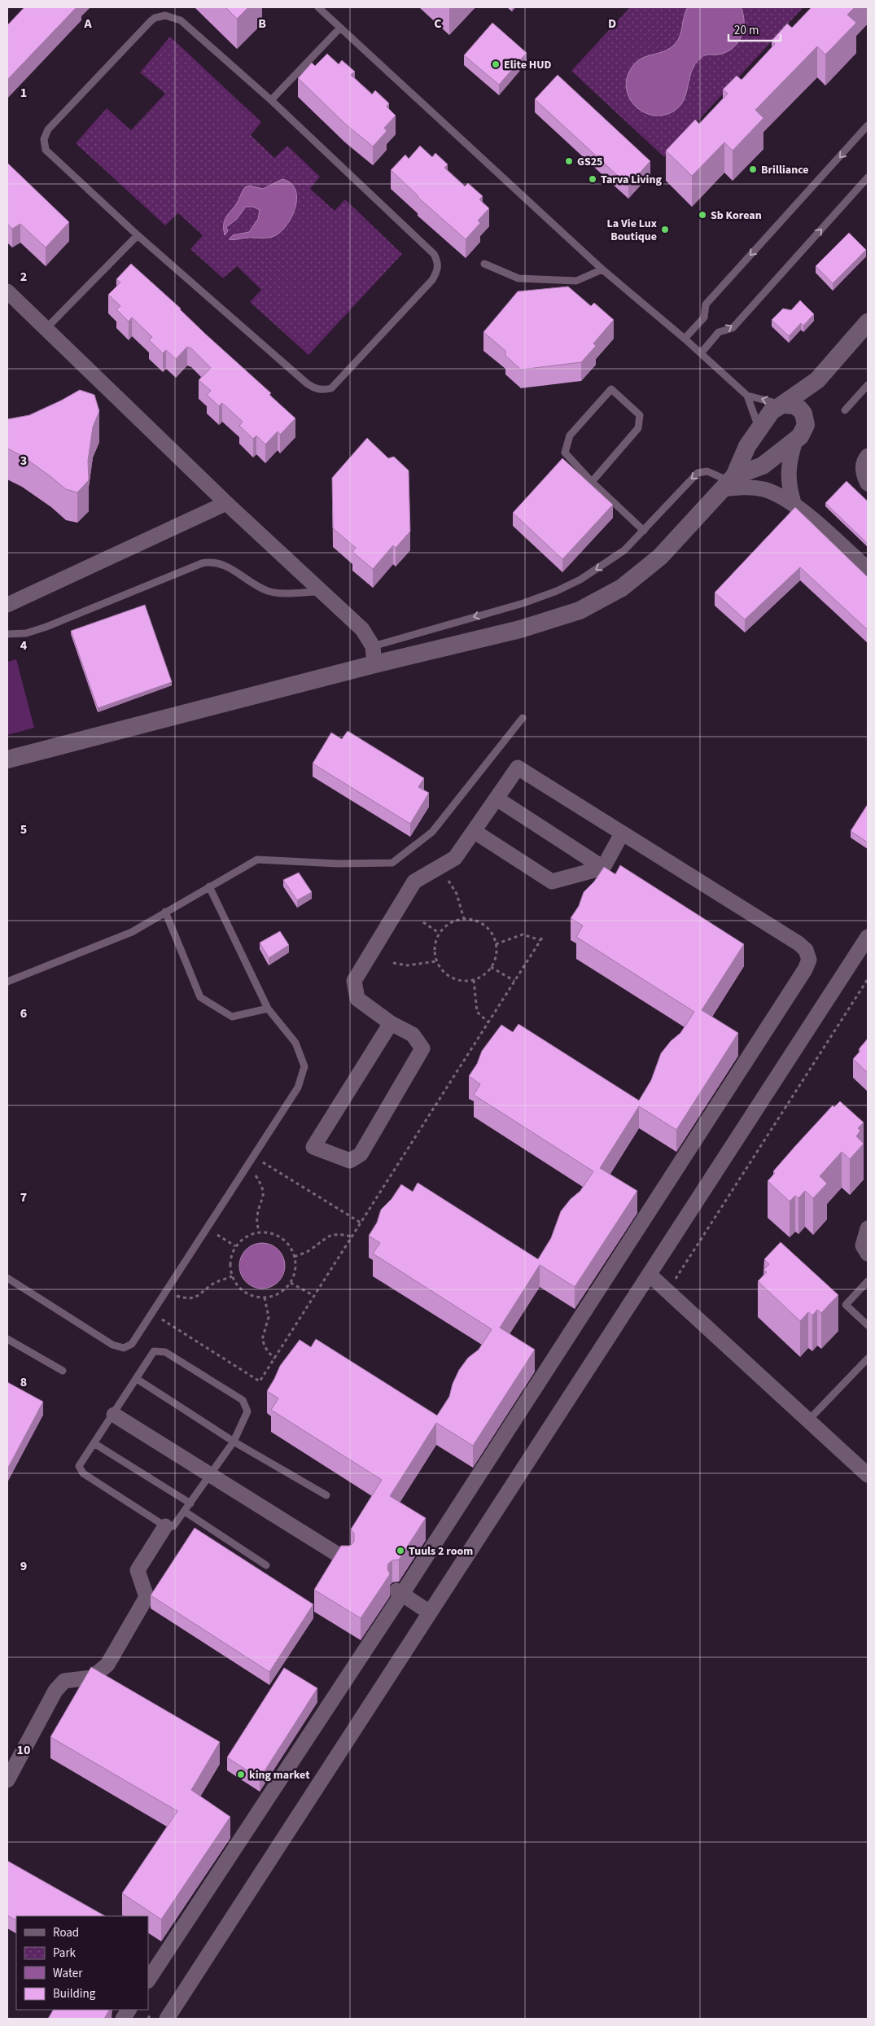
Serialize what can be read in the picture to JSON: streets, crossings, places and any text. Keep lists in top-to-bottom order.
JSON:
{
  "places": [
    "Elite HUD",
    "GS25",
    "Brilliance",
    "Tarva Living",
    "Sb Korean",
    "La Vie Lux Boutique",
    "Tuuls 2 room",
    "king market"
  ],
  "legend": [
    "Road",
    "Park",
    "Water",
    "Building"
  ],
  "scale_bar": "20 m",
  "grid": {
    "columns": [
      "A",
      "B",
      "C",
      "D"
    ],
    "rows": [
      "1",
      "2",
      "3",
      "4",
      "5",
      "6",
      "7",
      "8",
      "9",
      "10"
    ]
  }
}
